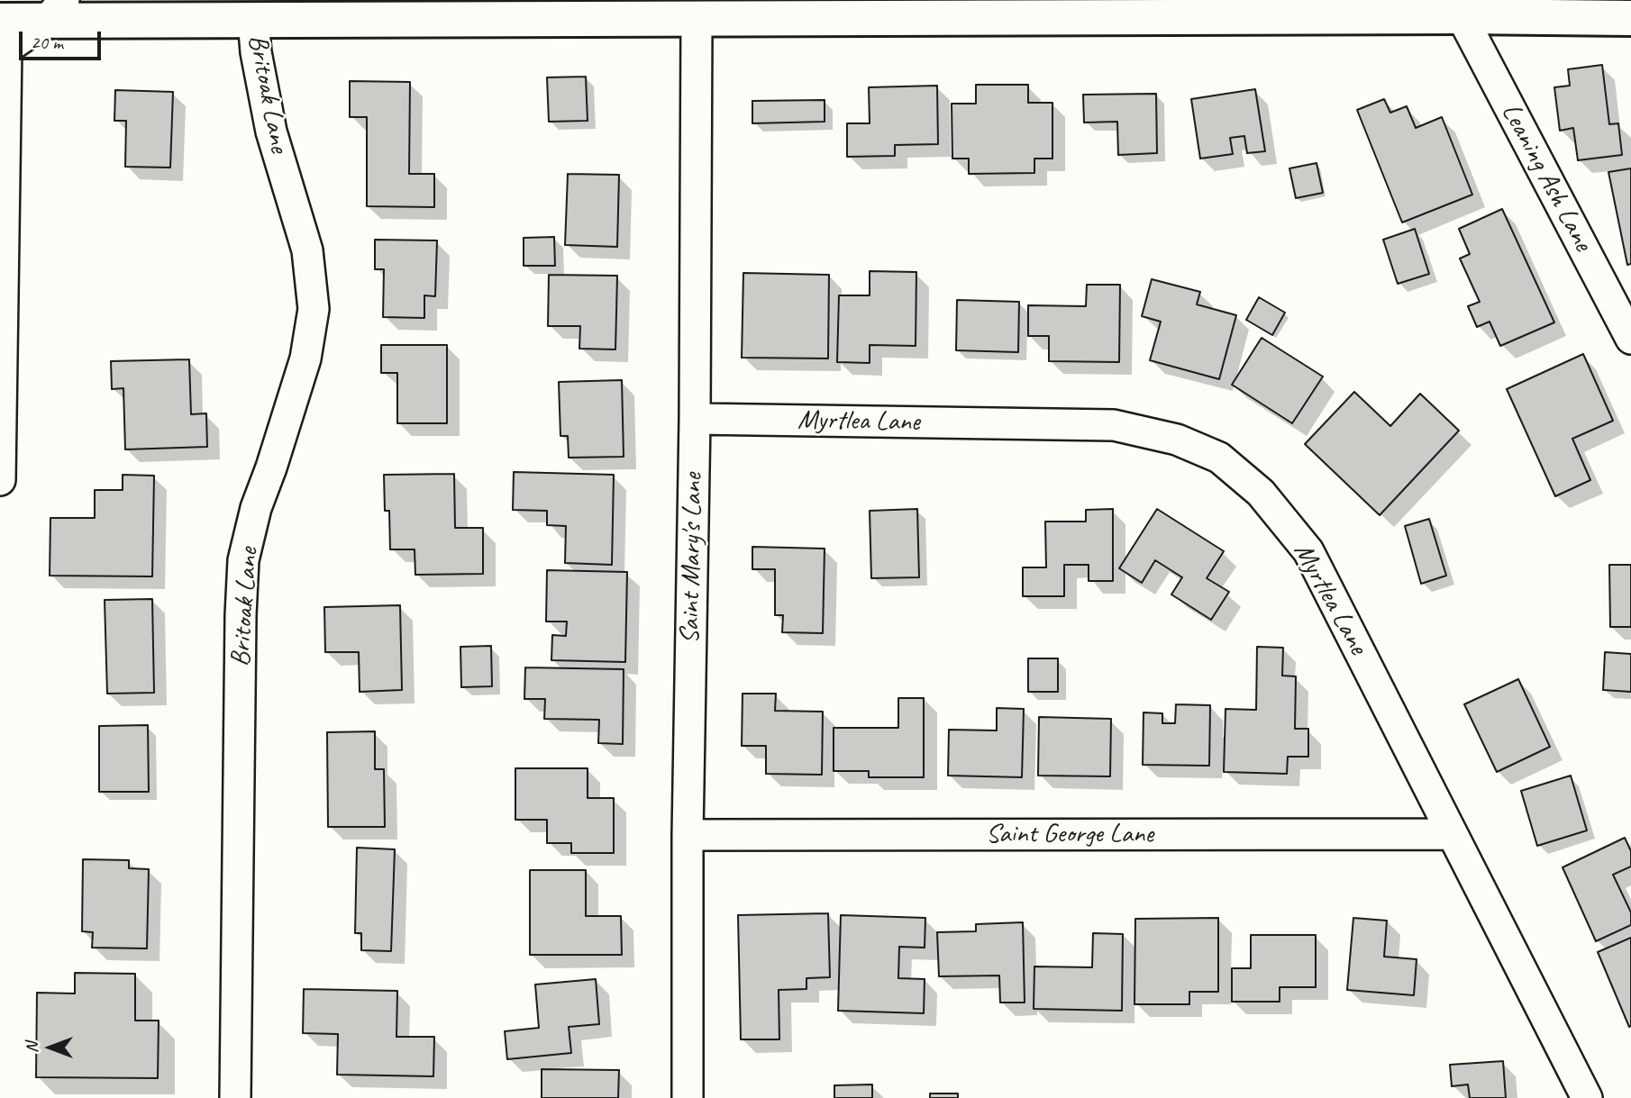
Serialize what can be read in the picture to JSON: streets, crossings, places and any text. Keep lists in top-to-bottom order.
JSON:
{
  "streets": {
    "street": [
      "Britoak Lane",
      "Leaning Ash Lane",
      "Myrtlea Lane",
      "Saint Mary's Lane",
      "Saint George Lane"
    ]
  },
  "crossings": [
    ["Myrtlea Lane", "Saint Mary's Lane"],
    ["Myrtlea Lane", "Saint George Lane"],
    ["Saint Mary's Lane", "Saint George Lane"]
  ],
  "scale_bar": "20 m",
  "north": "left"
}
